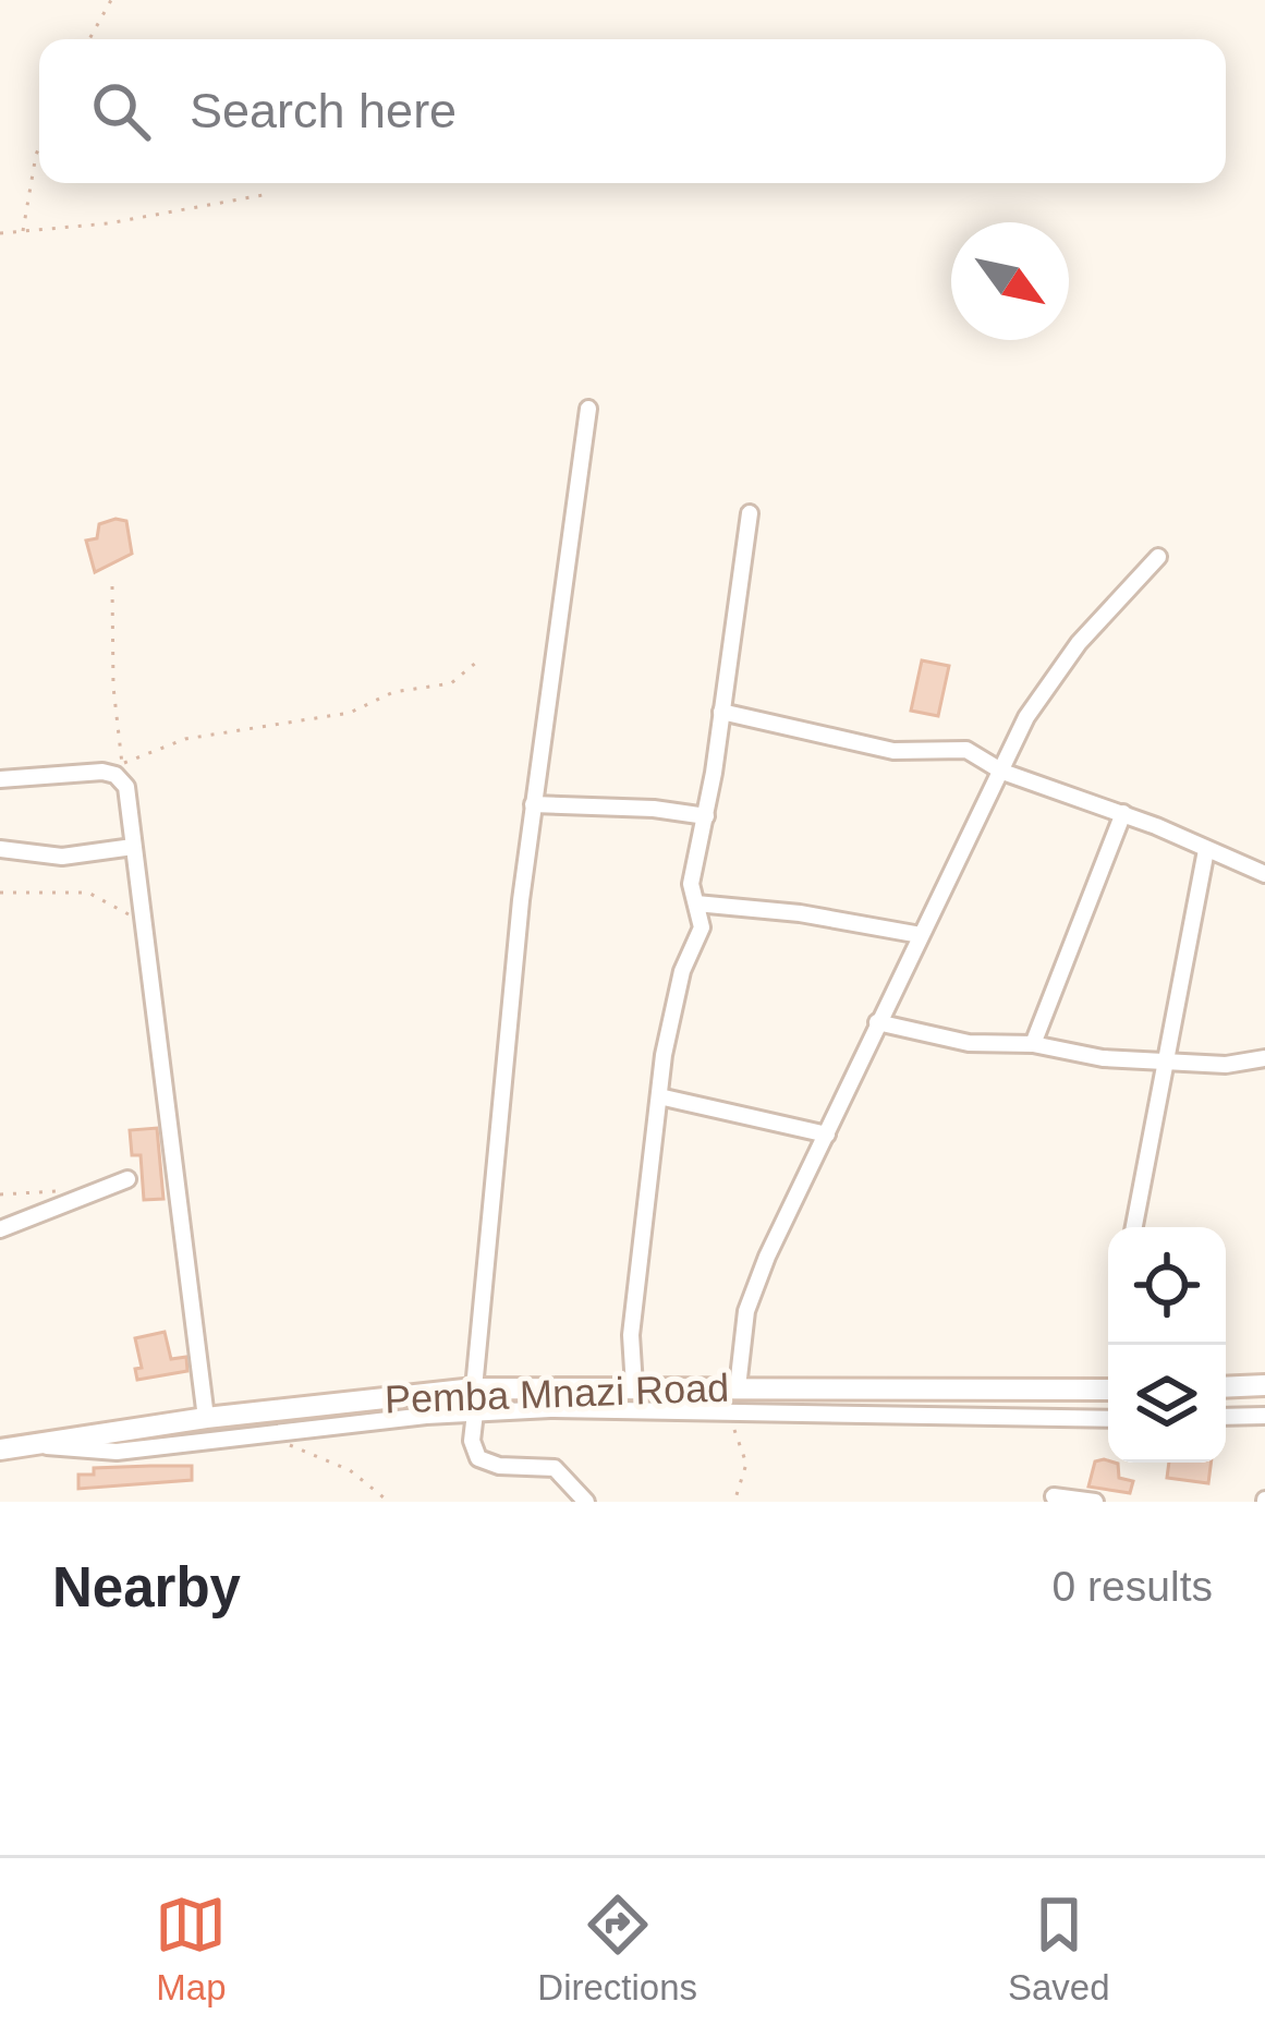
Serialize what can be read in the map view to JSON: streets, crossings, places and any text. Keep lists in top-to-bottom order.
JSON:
{
  "streets": {
    "main road": ["Pemba Mnazi Road"]
  },
  "north": "bottom right",
  "page": {
    "search": "Search here",
    "heading": ["Nearby", "0 results"],
    "nav": ["Map", "Directions", "Saved"]
  }
}
